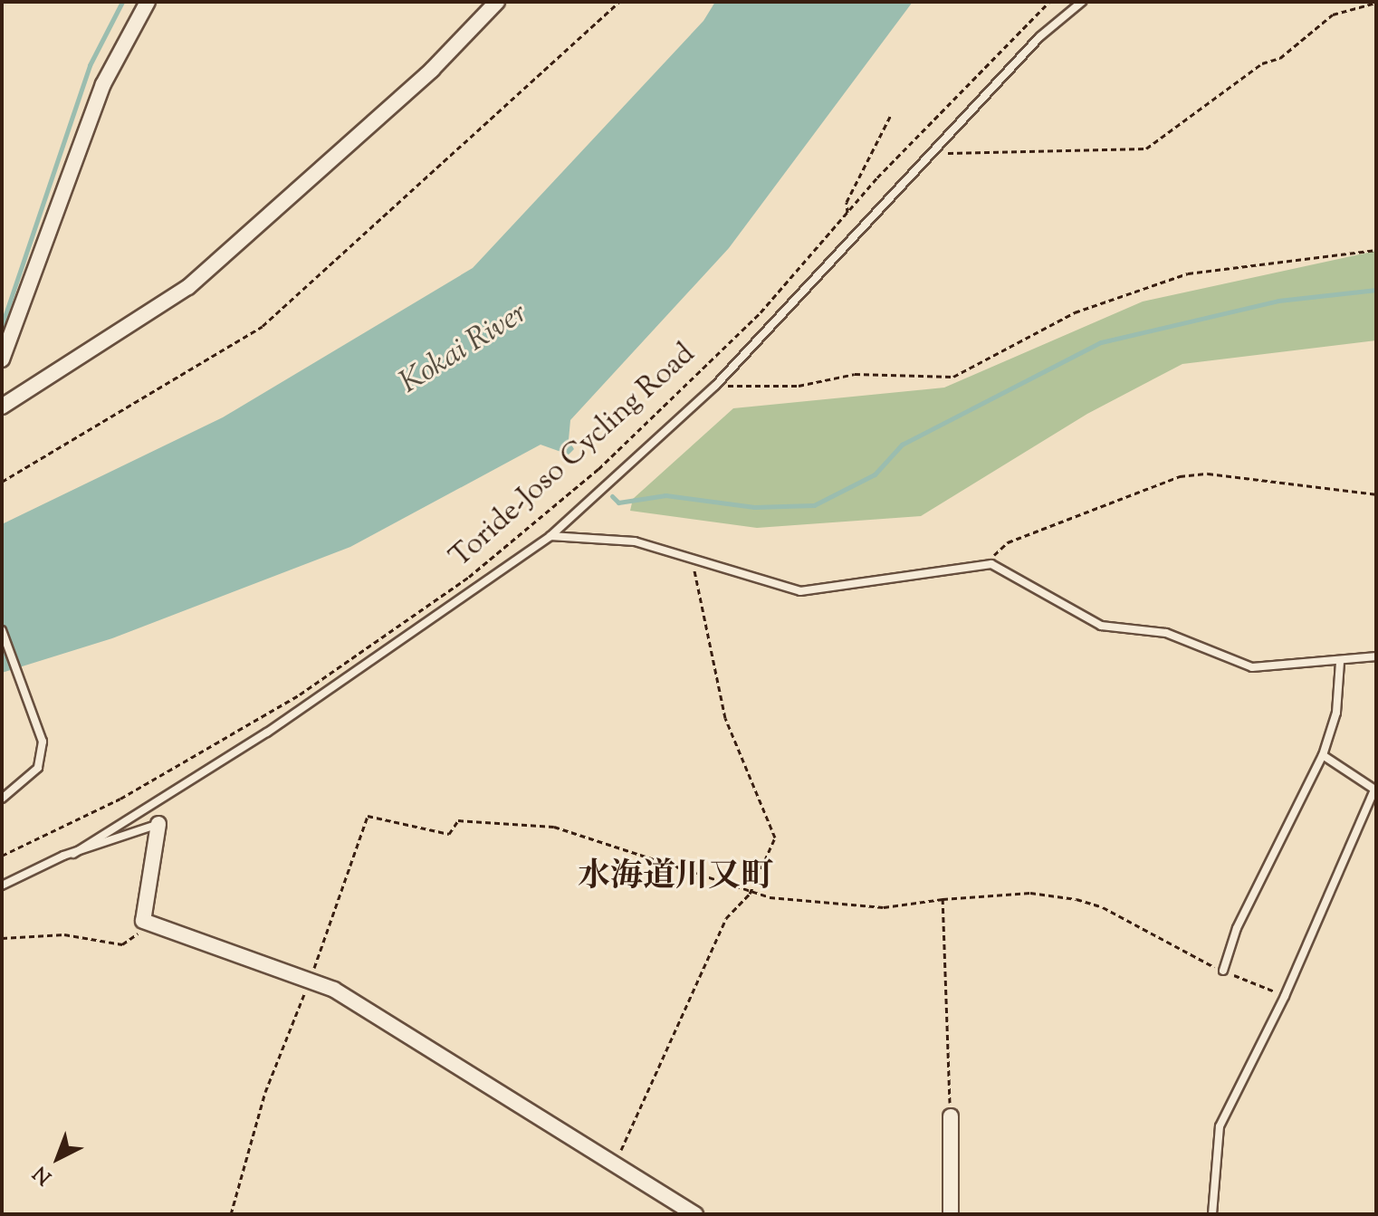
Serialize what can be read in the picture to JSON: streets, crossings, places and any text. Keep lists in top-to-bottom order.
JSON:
{
  "streets": {
    "path": ["Toride-Joso Cycling Road"]
  },
  "districts": ["水海道川又町"],
  "water": ["Kokai River"],
  "north": "bottom left"
}
